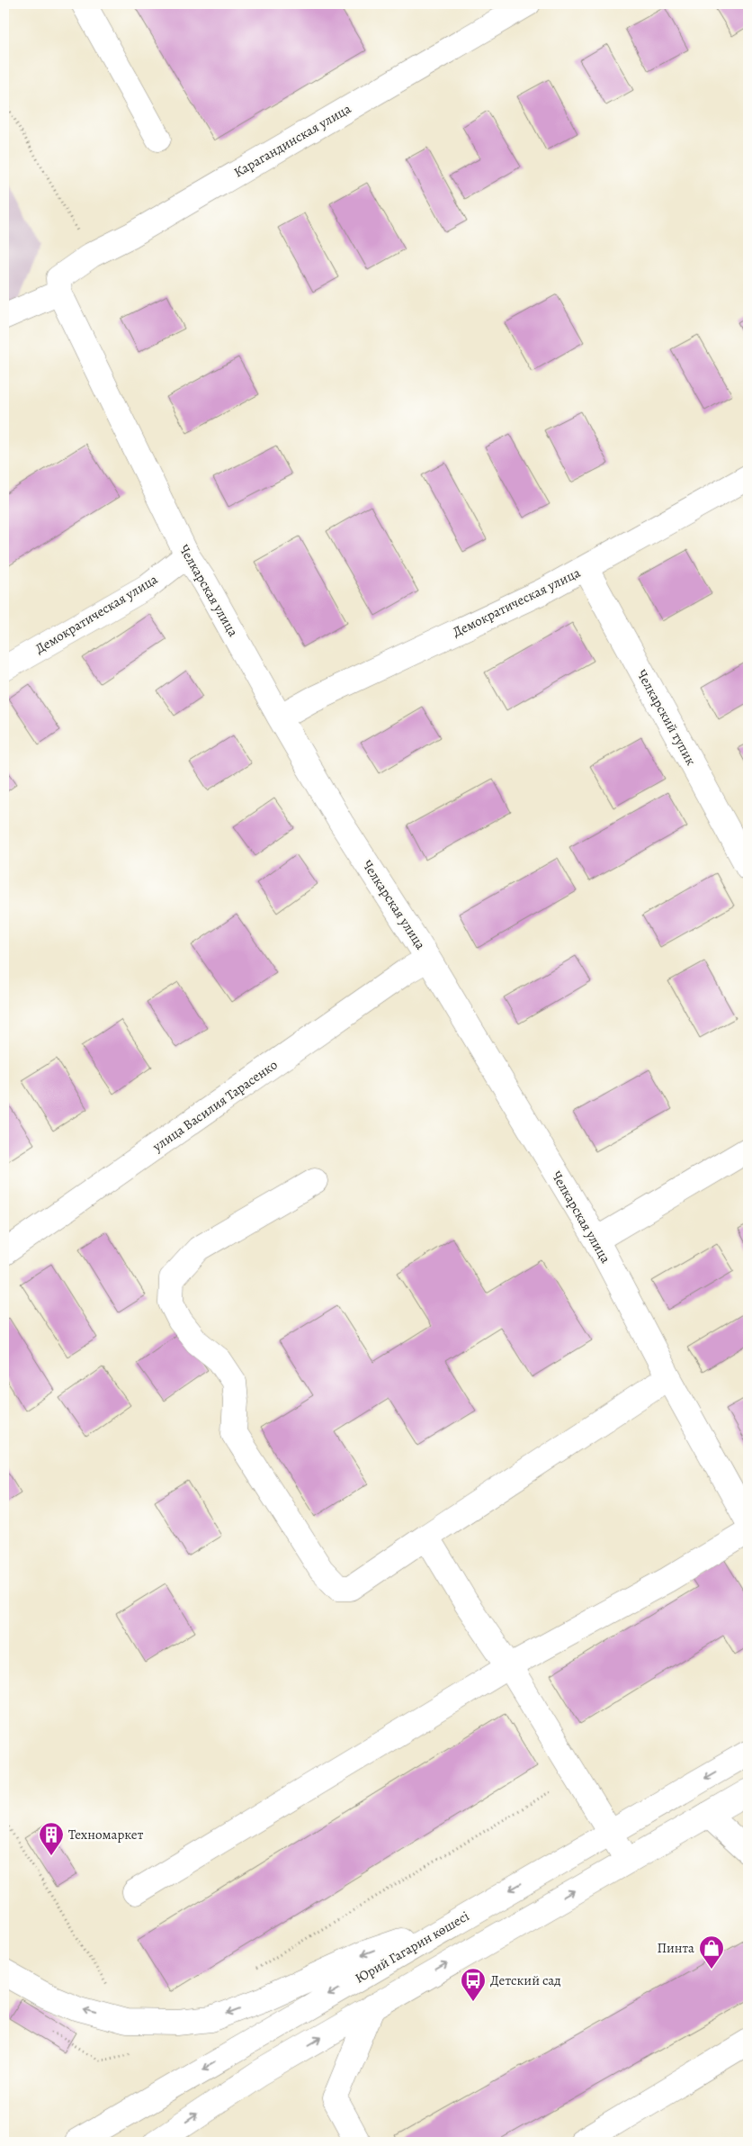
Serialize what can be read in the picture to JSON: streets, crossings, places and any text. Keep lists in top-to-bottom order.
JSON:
{
  "streets": {
    "street": [
      "Карагандинская улица",
      "Челкарская улица",
      "Демократическая улица",
      "Челкарский тупик",
      "улица Василия Тарасенко",
      "Юрий Гагарин көшесі"
    ]
  },
  "crossings": [
    ["Карагандинская улица", "Челкарская улица"],
    ["Челкарская улица", "Демократическая улица"],
    ["Челкарская улица", "улица Василия Тарасенко"],
    ["Демократическая улица", "Челкарский тупик"]
  ],
  "places": {
    "building": ["Техномаркет"],
    "shop": ["Пинта"],
    "bus stop": ["Детский сад"]
  }
}
